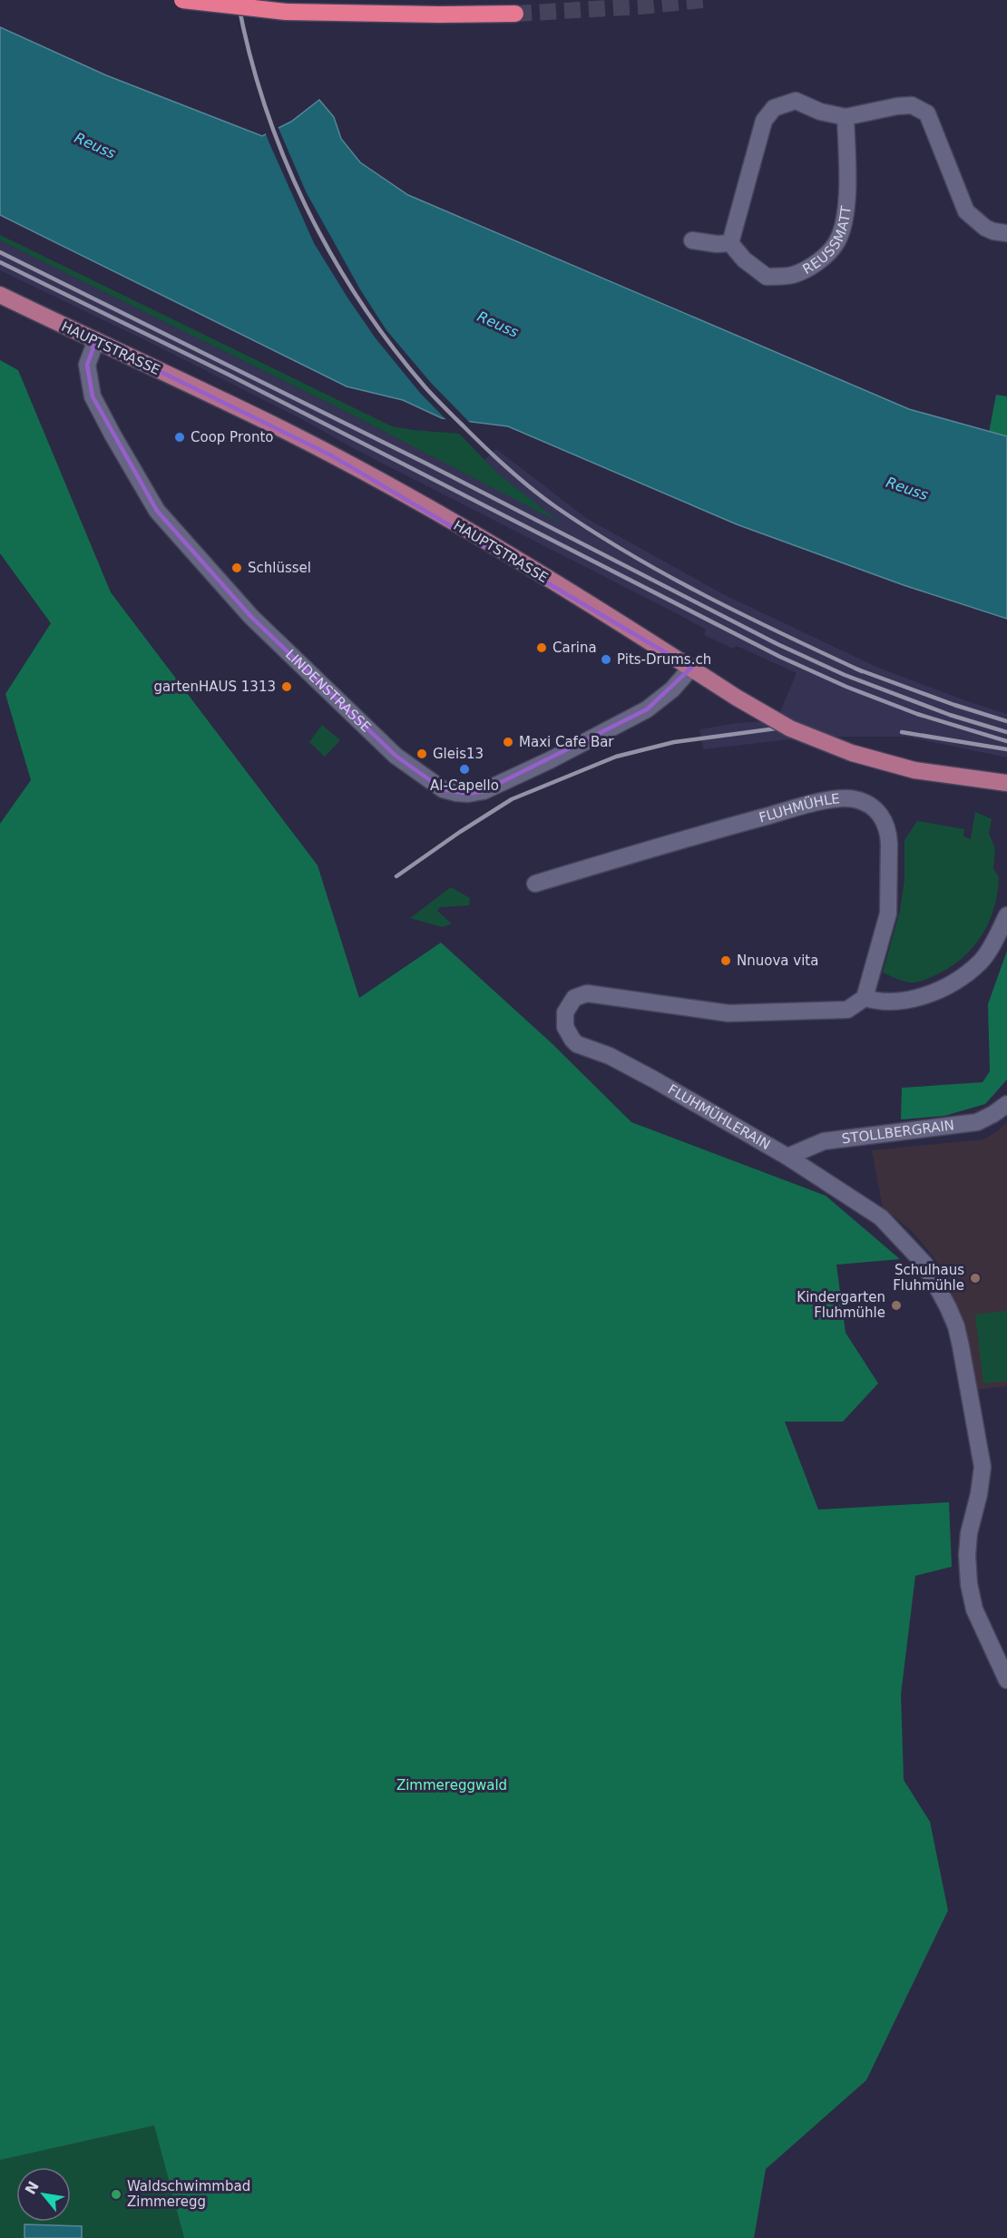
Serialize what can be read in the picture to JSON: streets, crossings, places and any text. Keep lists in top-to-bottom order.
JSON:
{
  "streets": {
    "main road": ["HAUPTSTRASSE"],
    "street": [
      "REUSSMATT",
      "LINDENSTRASSE",
      "FLUHMÜHLE",
      "FLUHMÜHLERAIN",
      "STOLLBERGRAIN"
    ]
  },
  "crossings": [
    ["HAUPTSTRASSE", "LINDENSTRASSE"],
    ["FLUHMÜHLE", "FLUHMÜHLERAIN"],
    ["FLUHMÜHLERAIN", "STOLLBERGRAIN"]
  ],
  "water": ["Reuss"],
  "parks": ["Zimmereggwald"],
  "places": [
    "Coop Pronto",
    "Schlüssel",
    "Carina",
    "Pits-Drums.ch",
    "gartenHAUS 1313",
    "Maxi Cafe Bar",
    "Gleis13",
    "Al-Capello",
    "Nnuova vita",
    "Schulhaus Fluhmühle",
    "Kindergarten Fluhmühle",
    "Waldschwimmbad Zimmeregg"
  ],
  "north": "top left"
}
